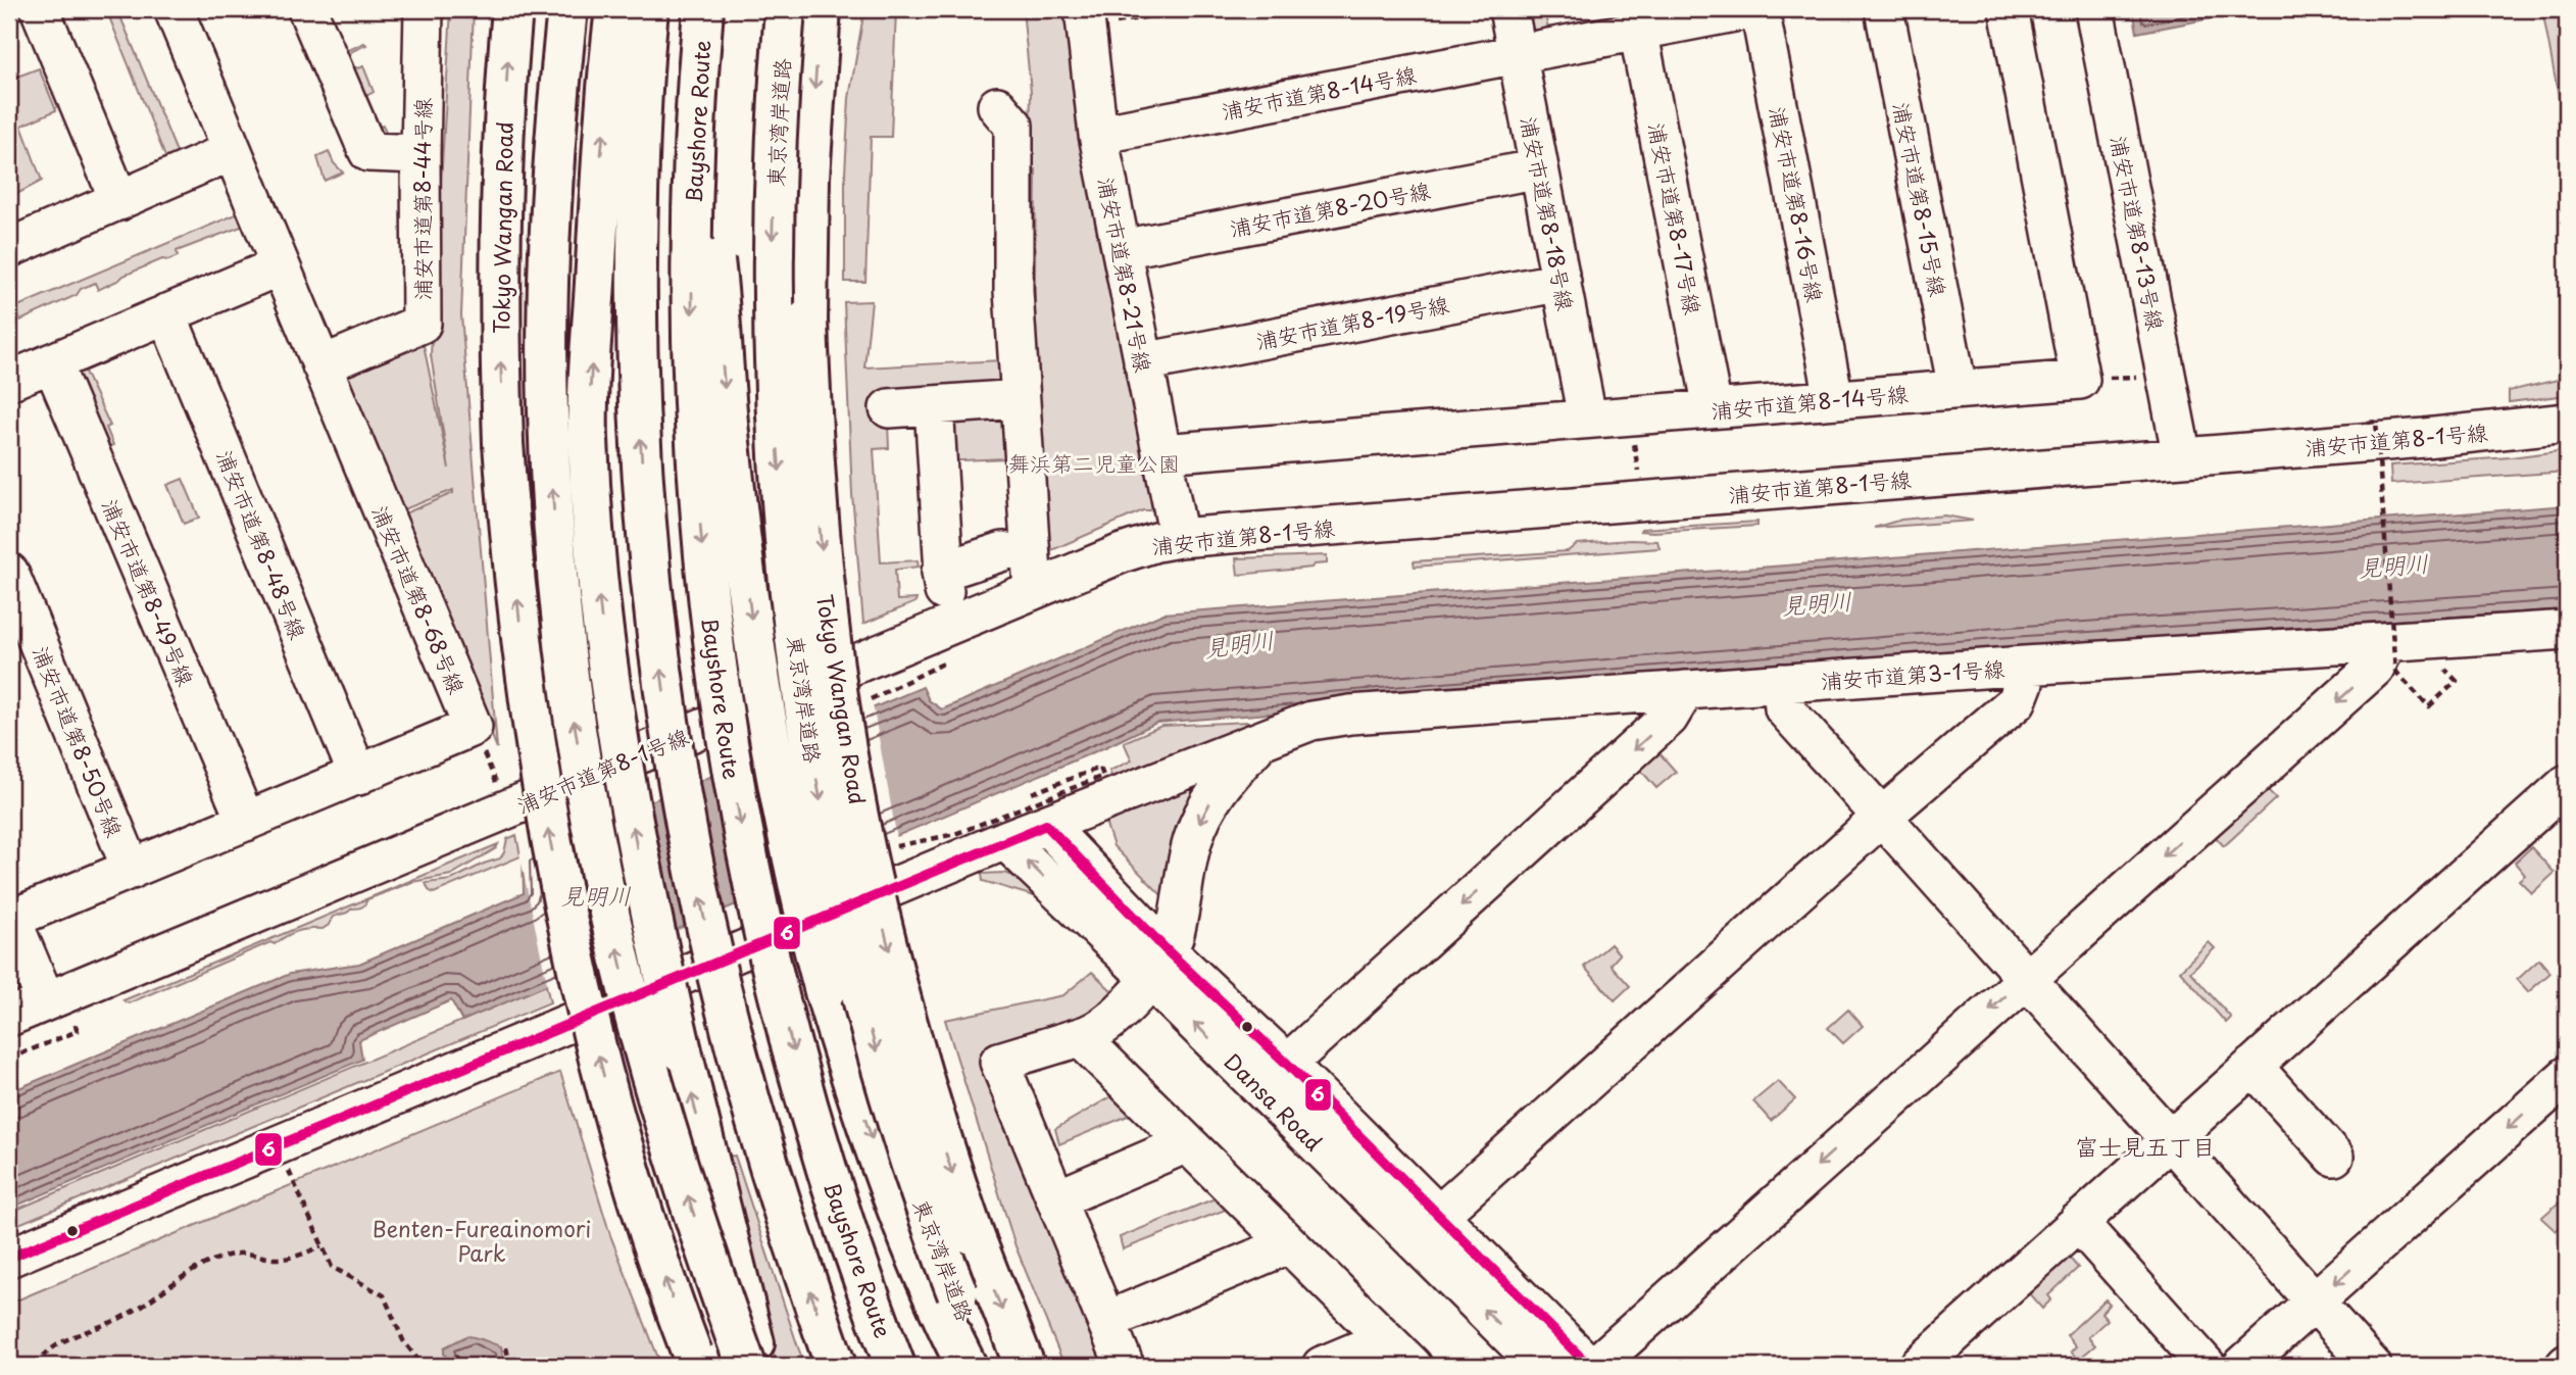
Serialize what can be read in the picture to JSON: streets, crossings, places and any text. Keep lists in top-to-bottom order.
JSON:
{
  "streets": {
    "highway": ["Bayshore Route", "東京湾岸道路", "Tokyo Wangan Road"],
    "street": [
      "浦安市道第8-14号線",
      "浦安市道第8-44号線",
      "浦安市道第8-15号線",
      "浦安市道第8-16号線",
      "浦安市道第8-20号線",
      "浦安市道第8-18号線",
      "浦安市道第8-17号線",
      "浦安市道第8-13号線",
      "浦安市道第8-21号線",
      "浦安市道第8-19号線",
      "浦安市道第8-1号線",
      "浦安市道第8-48号線",
      "浦安市道第8-49号線",
      "浦安市道第8-68号線",
      "浦安市道第3-1号線",
      "浦安市道第8-50号線",
      "Dansa Road"
    ]
  },
  "crossings": [
    ["浦安市道第8-14号線", "浦安市道第8-15号線"],
    ["浦安市道第8-14号線", "浦安市道第8-16号線"],
    ["浦安市道第8-14号線", "浦安市道第8-18号線"],
    ["浦安市道第8-14号線", "浦安市道第8-17号線"],
    ["浦安市道第8-14号線", "浦安市道第8-21号線"],
    ["浦安市道第8-44号線", "浦安市道第8-68号線"],
    ["浦安市道第8-20号線", "浦安市道第8-18号線"],
    ["浦安市道第8-20号線", "浦安市道第8-21号線"],
    ["浦安市道第8-18号線", "浦安市道第8-19号線"],
    ["浦安市道第8-13号線", "浦安市道第8-1号線"],
    ["浦安市道第8-21号線", "浦安市道第8-19号線"],
    ["浦安市道第8-21号線", "浦安市道第8-1号線"],
    ["浦安市道第3-1号線", "Dansa Road"]
  ],
  "districts": ["富士見五丁目"],
  "water": ["見明川"],
  "parks": ["舞浜第二児童公園", "Benten-Fureainomori Park"],
  "lines": ["transit line 6"]
}
